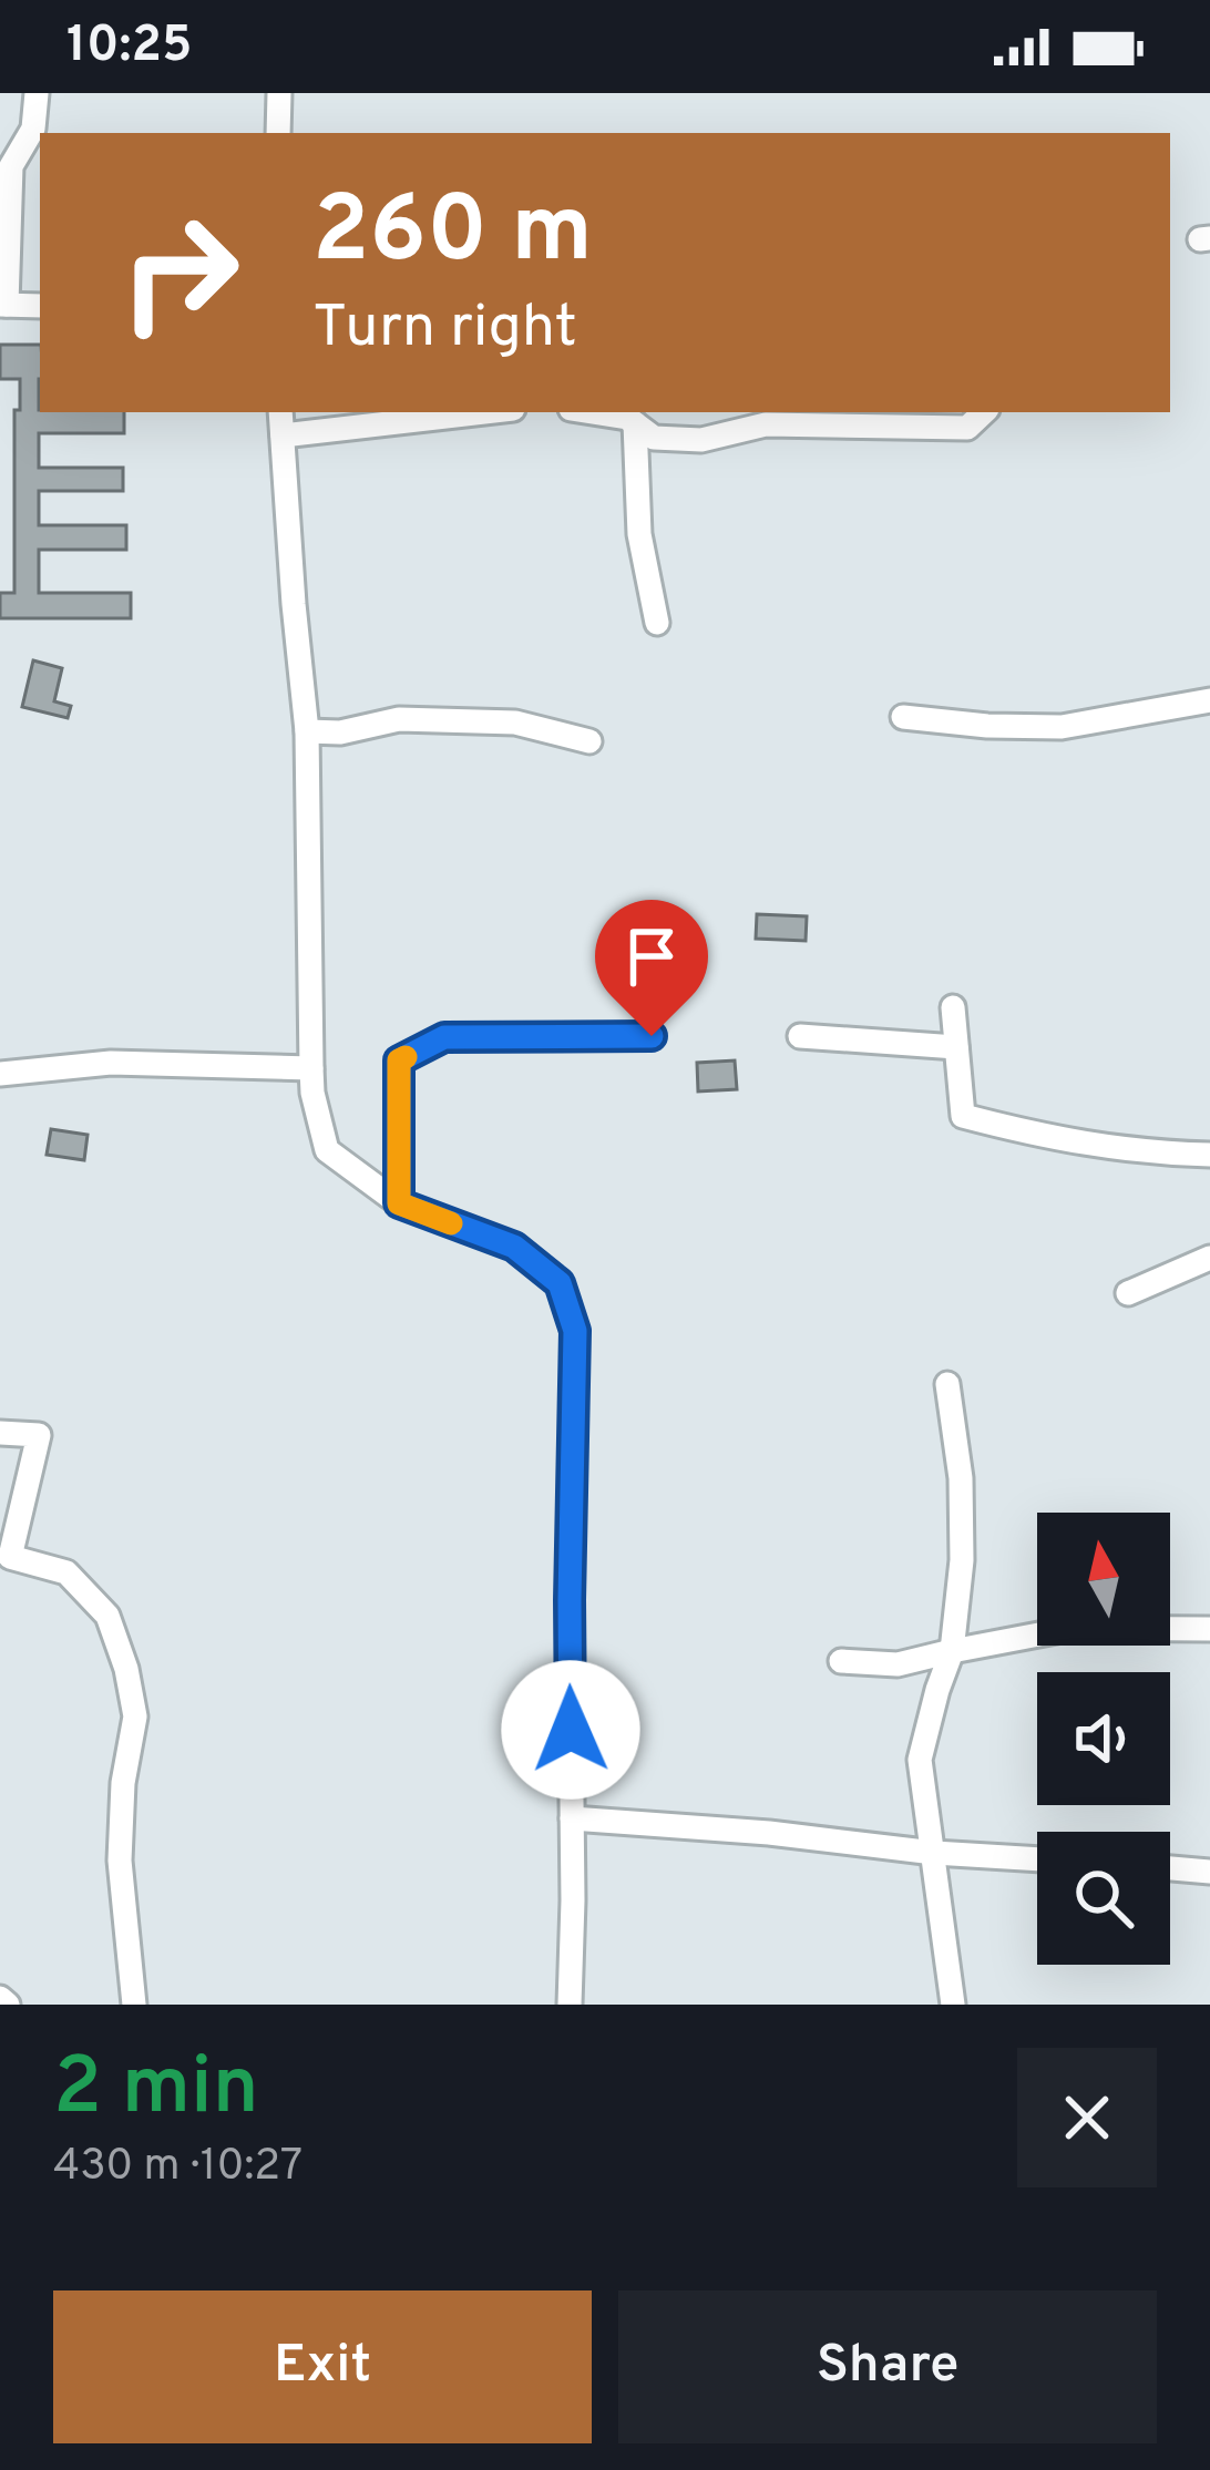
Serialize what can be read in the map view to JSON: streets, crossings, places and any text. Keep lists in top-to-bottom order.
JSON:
{
  "north": "top",
  "page": {
    "status": "10:25",
    "turn": ["260 m", "Turn right"],
    "heading": ["2 min", "430 m · 10:27"],
    "buttons": ["Exit", "Share"]
  }
}
